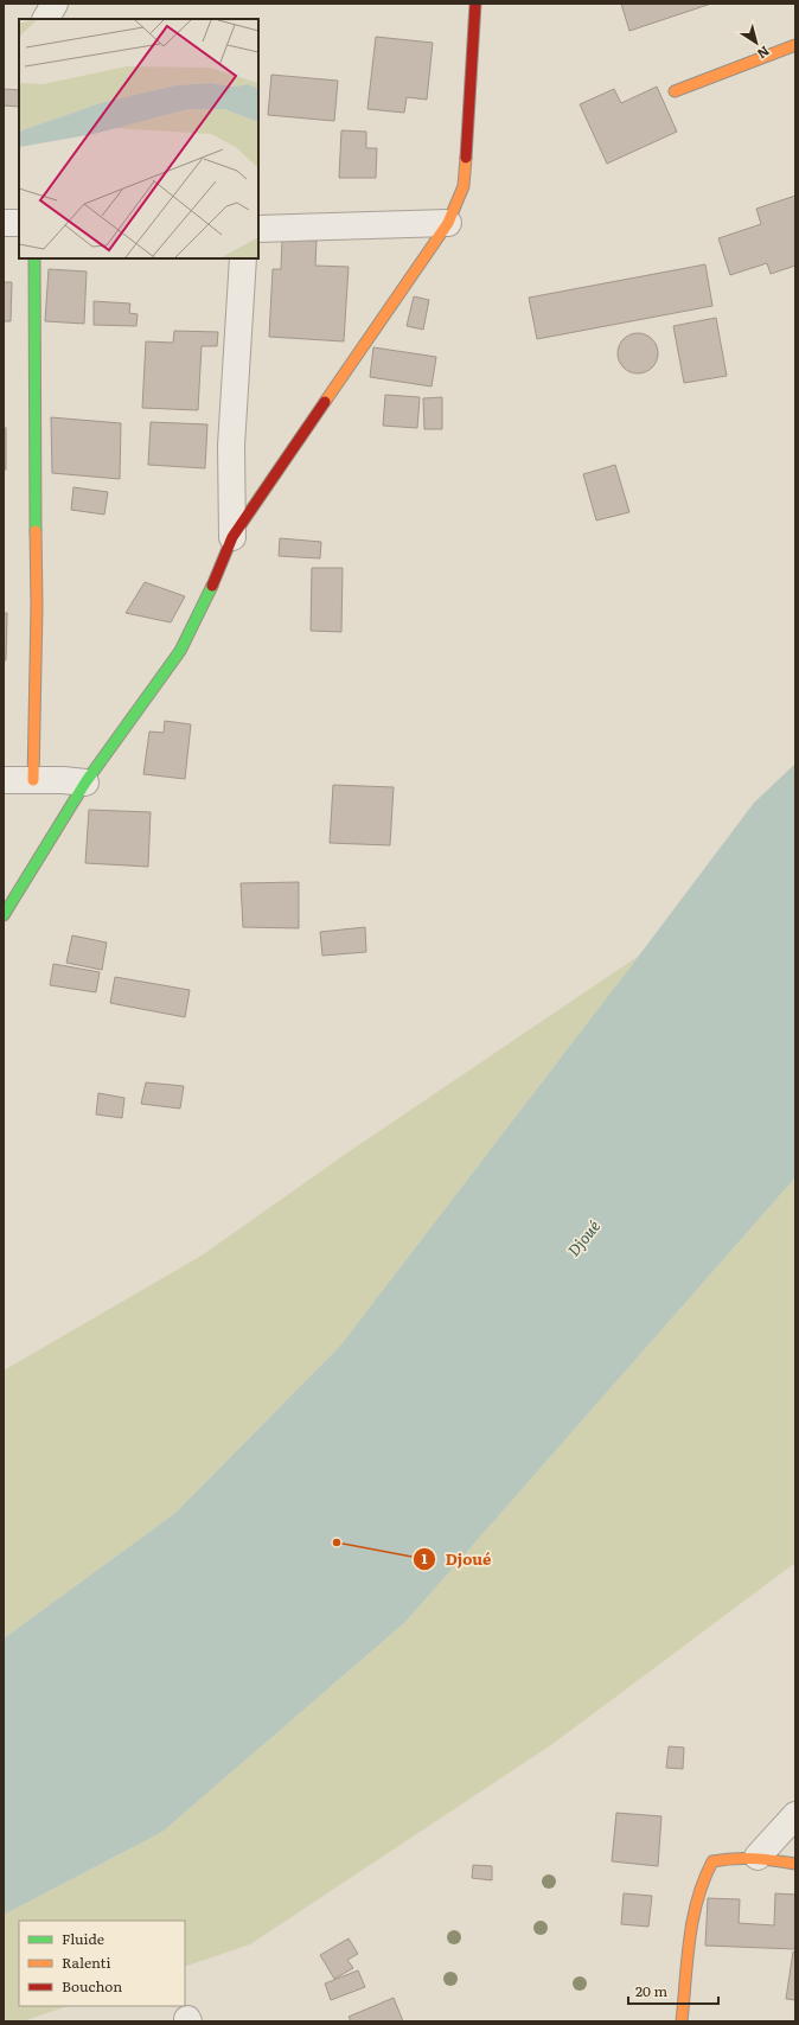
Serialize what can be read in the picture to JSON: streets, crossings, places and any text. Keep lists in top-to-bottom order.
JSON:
{
  "water": ["Djoué"],
  "places": ["Djoué"],
  "legend": ["Fluide", "Ralenti", "Bouchon"],
  "scale_bar": "20 m",
  "north": "bottom right"
}
